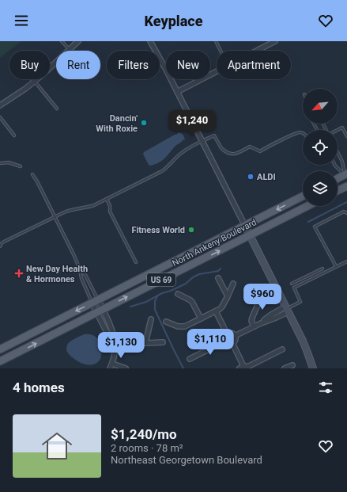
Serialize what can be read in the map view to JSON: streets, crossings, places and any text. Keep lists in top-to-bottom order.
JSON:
{
  "streets": {
    "main road": ["North Ankeny Boulevard", "US 69"]
  },
  "places": {
    "other": ["Dancin' With Roxie", "ALDI", "Fitness World"],
    "health": ["New Day Health & Hormones"]
  },
  "north": "bottom left",
  "page": {
    "header": "Keyplace",
    "chip": [
      "Buy",
      "Rent",
      "Filters",
      "New",
      "Apartment"
    ],
    "price": [
      "$1,240",
      "$960",
      "$1,110",
      "$1,130"
    ],
    "heading": "4 homes",
    "list": [
      {
        "name": "$1,240/mo",
        "note": "2 rooms · 78 m² · Northeast Georgetown Boulevard"
      }
    ]
  }
}
